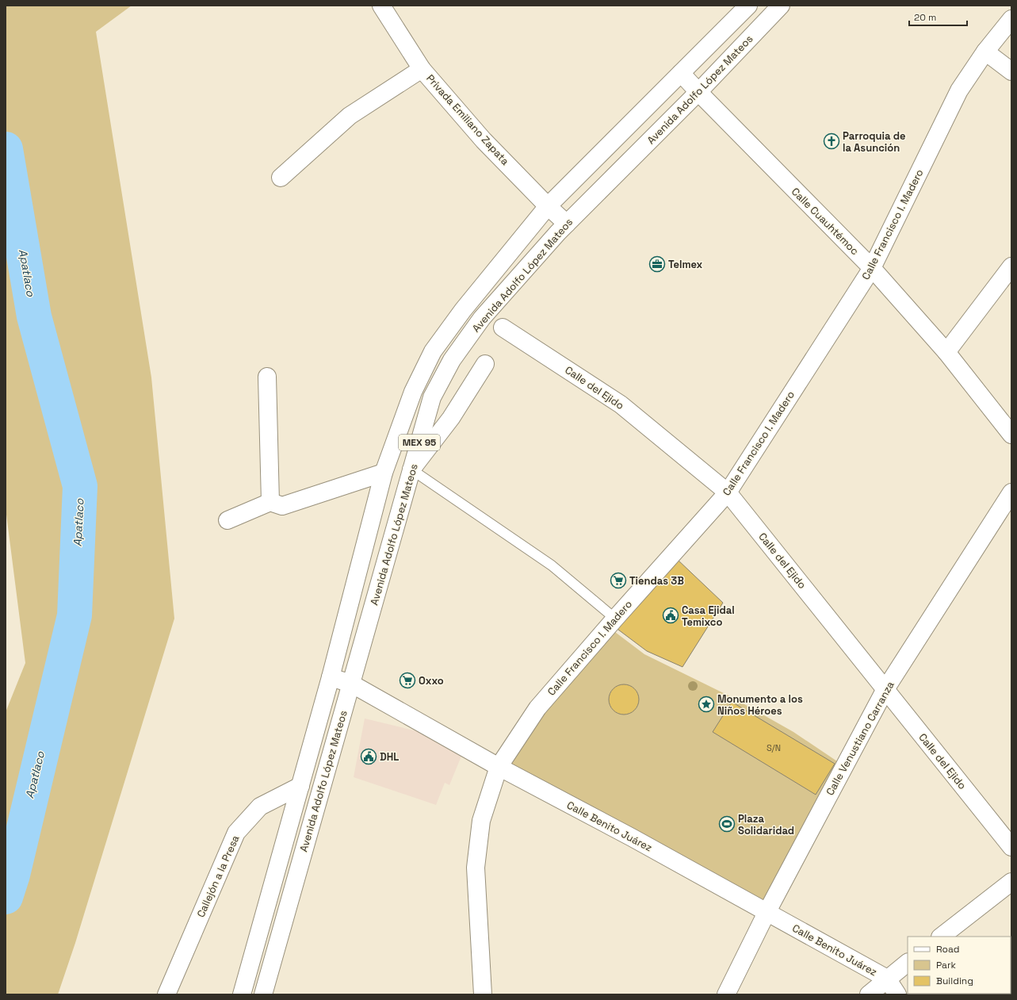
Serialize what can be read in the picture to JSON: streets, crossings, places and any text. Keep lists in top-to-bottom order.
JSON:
{
  "streets": {
    "street": [
      "Avenida Adolfo López Mateos",
      "Privada Emiliano Zapata",
      "Calle Cuauhtémoc",
      "Calle Francisco I. Madero",
      "Calle del Ejido",
      "MEX 95",
      "Calle Venustiano Carranza",
      "Calle Benito Juárez",
      "Callejón a la Presa"
    ]
  },
  "crossings": [
    ["Avenida Adolfo López Mateos", "Privada Emiliano Zapata"],
    ["Avenida Adolfo López Mateos", "Calle Cuauhtémoc"],
    ["Avenida Adolfo López Mateos", "Calle Benito Juárez"],
    ["Avenida Adolfo López Mateos", "Callejón a la Presa"],
    ["Calle Cuauhtémoc", "Calle Francisco I. Madero"],
    ["Calle Francisco I. Madero", "Calle del Ejido"],
    ["Calle Francisco I. Madero", "Calle Benito Juárez"],
    ["Calle del Ejido", "Calle Venustiano Carranza"],
    ["Calle Venustiano Carranza", "Calle Benito Juárez"]
  ],
  "water": ["Apatlaco"],
  "places": {
    "church": ["Parroquia de la Asunción"],
    "office": ["Telmex"],
    "supermarket": ["Tiendas 3B", "Oxxo"],
    "public building": ["Casa Ejidal Temixco", "DHL"],
    "place": ["Monumento a los Niños Héroes"],
    "sports": ["Plaza Solidaridad"]
  },
  "house_numbers": ["S/N"],
  "legend": ["Road", "Park", "Building"],
  "scale_bar": "20 m"
}
